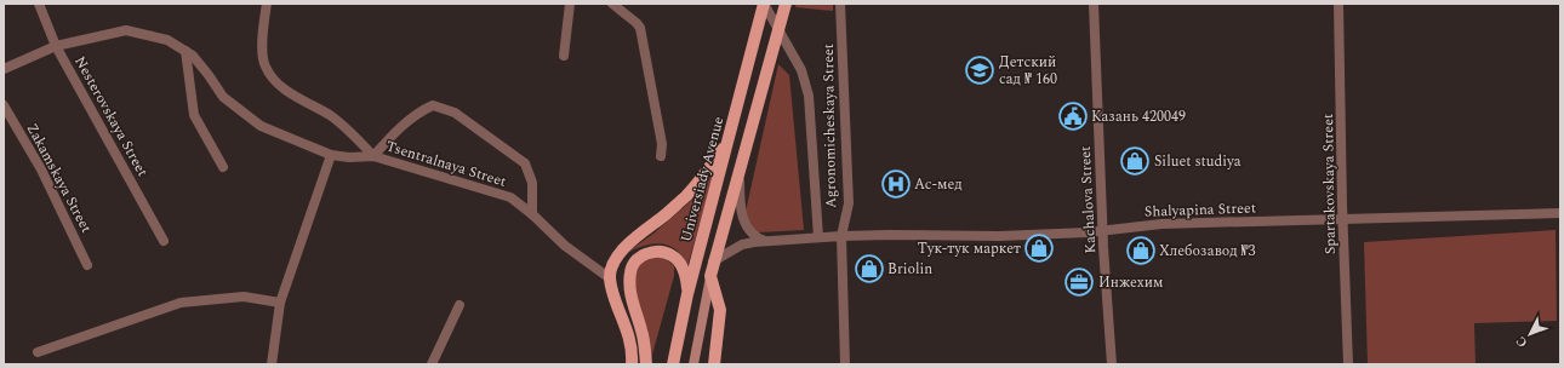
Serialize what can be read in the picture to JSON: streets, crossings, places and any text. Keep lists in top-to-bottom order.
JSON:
{
  "streets": {
    "main road": ["Universiady Avenue"],
    "street": [
      "Nesterovskaya Street",
      "Agronomicheskaya Street",
      "Tsentralnaya Street",
      "Zakamskaya Street",
      "Spartakovskaya Street",
      "Kachalova Street",
      "Shalyapina Street"
    ]
  },
  "crossings": [
    ["Nesterovskaya Street", "Tsentralnaya Street"],
    ["Agronomicheskaya Street", "Shalyapina Street"],
    ["Spartakovskaya Street", "Shalyapina Street"],
    ["Kachalova Street", "Shalyapina Street"]
  ],
  "places": {
    "school or university": ["Детский сад № 160"],
    "public building": ["Казань 420049"],
    "shop": [
      "Siluet studiya",
      "Тук-тук маркет",
      "Хлебозавод №3",
      "Briolin"
    ],
    "hospital": ["Ас-мед"],
    "office": ["Инжехим"]
  },
  "north": "bottom left"
}
